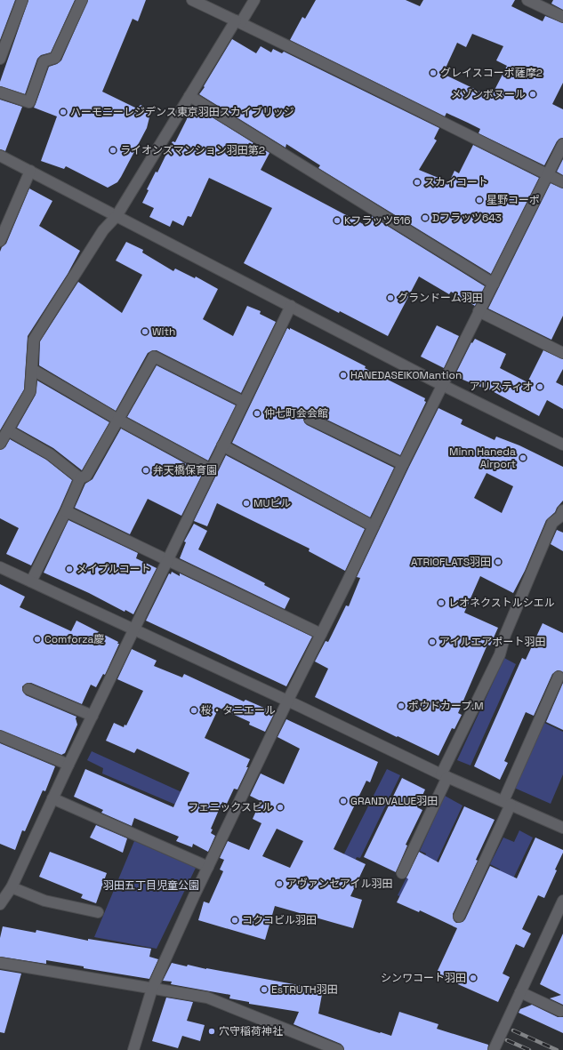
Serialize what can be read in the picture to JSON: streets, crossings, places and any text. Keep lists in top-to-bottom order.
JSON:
{
  "parks": ["羽田五丁目児童公園"],
  "places": [
    "グレイスコーポ薩摩2",
    "メゾンボヌール",
    "ハーモニーレジデンス東京羽田スカイブリッジ",
    "ライオンズマンション羽田第2",
    "スカイコート",
    "星野コーポ",
    "Dフラッツ643",
    "Kフラッツ516",
    "グランドーム羽田",
    "With",
    "HANEDASEIKOMantion",
    "アリスティオ",
    "仲七町会会館",
    "Minn Haneda Airport",
    "弁天橋保育園",
    "MUビル",
    "ATRIOFLATS羽田",
    "メイプルコート",
    "レオネクストルシエル",
    "Comforza慶",
    "アイルエアポート羽田",
    "ポウドカープ.M",
    "桜・タニエール",
    "GRANDVALUE羽田",
    "フェニックスビル",
    "アヴァンセアイル羽田",
    "コクコビル羽田",
    "シンワコート羽田",
    "EsTRUTH羽田",
    "穴守稲荷神社"
  ]
}
